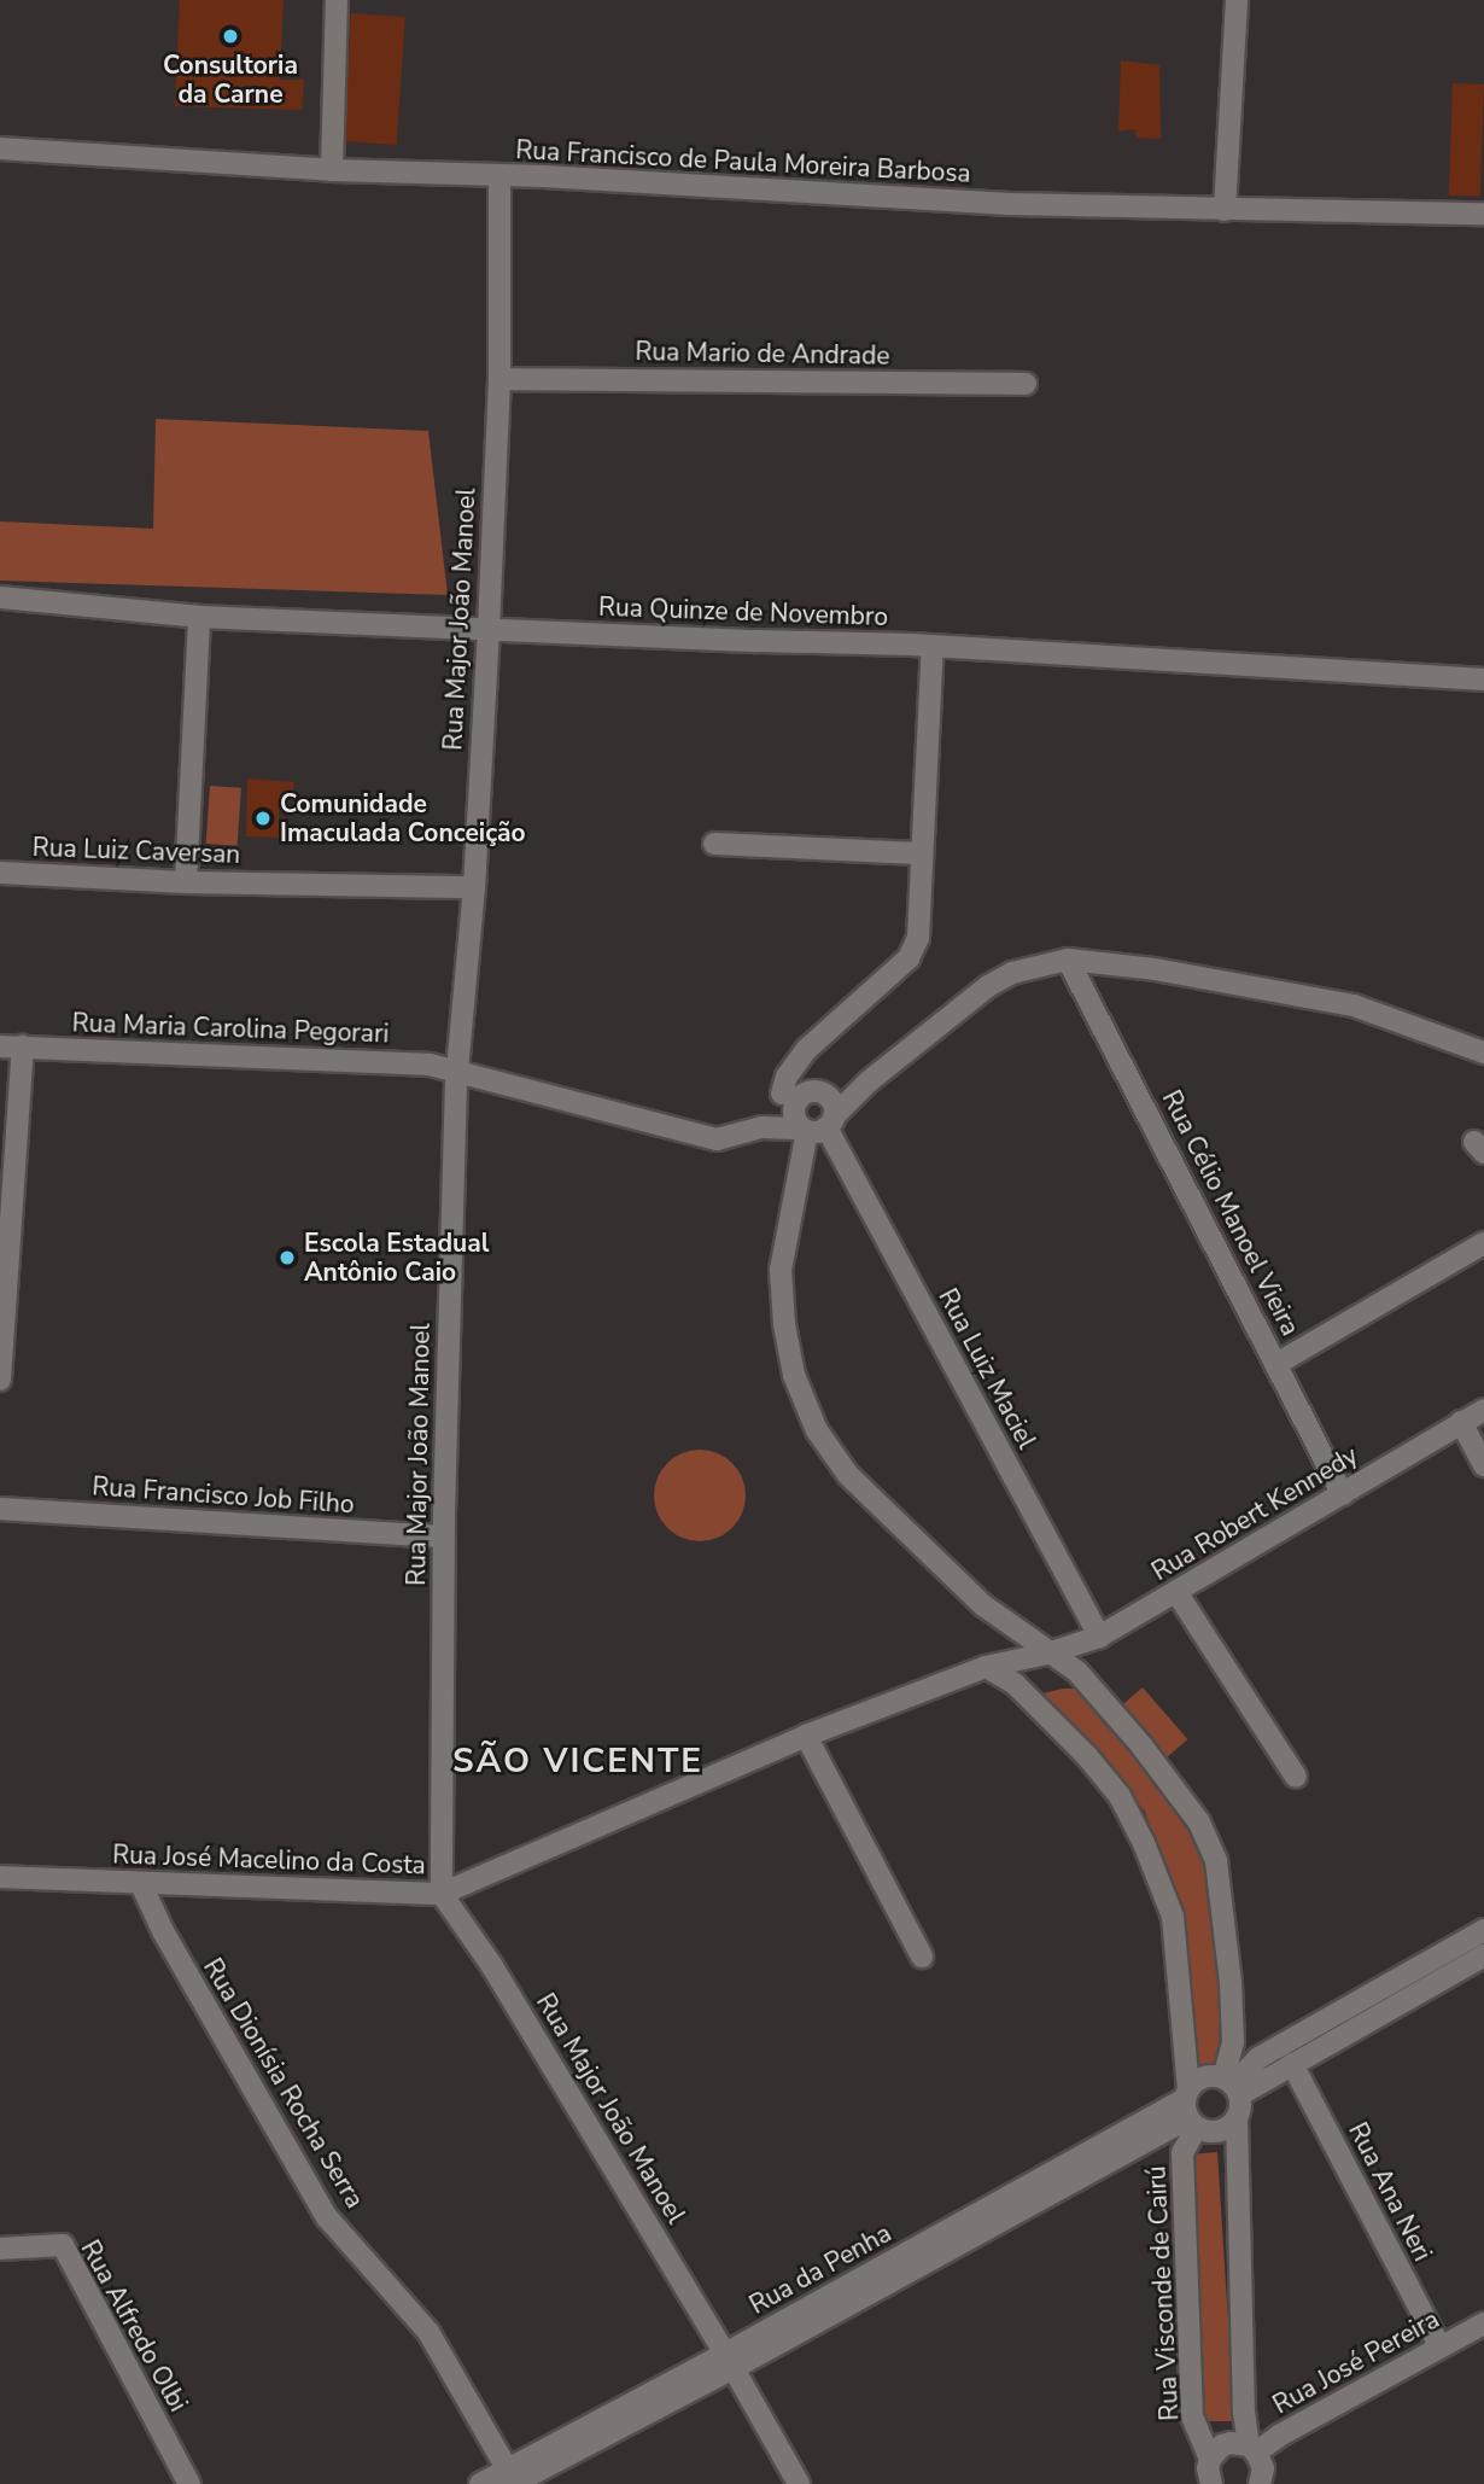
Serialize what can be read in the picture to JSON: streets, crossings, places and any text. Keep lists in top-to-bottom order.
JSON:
{
  "streets": {
    "street": [
      "Rua Francisco de Paula Moreira Barbosa",
      "Rua Mario de Andrade",
      "Rua Quinze de Novembro",
      "Rua Major João Manoel",
      "Rua Luiz Caversan",
      "Rua Maria Carolina Pegorari",
      "Rua Célio Manoel Vieira",
      "Rua Luiz Maciel",
      "Rua Francisco Job Filho",
      "Rua Robert Kennedy",
      "Rua José Macelino da Costa",
      "Rua Dionísia Rocha Serra",
      "Rua Ana Neri",
      "Rua da Penha",
      "Rua Visconde de Cairú",
      "Rua Alfredo Olbi",
      "Rua José Pereira"
    ]
  },
  "crossings": [
    ["Rua Francisco de Paula Moreira Barbosa", "Rua Major João Manoel"],
    ["Rua Mario de Andrade", "Rua Major João Manoel"],
    ["Rua Quinze de Novembro", "Rua Major João Manoel"],
    ["Rua Major João Manoel", "Rua Luiz Caversan"],
    ["Rua Major João Manoel", "Rua Maria Carolina Pegorari"],
    ["Rua Major João Manoel", "Rua Francisco Job Filho"],
    ["Rua Major João Manoel", "Rua José Macelino da Costa"],
    ["Rua Major João Manoel", "Rua da Penha"],
    ["Rua Maria Carolina Pegorari", "Rua Luiz Maciel"],
    ["Rua Célio Manoel Vieira", "Rua Robert Kennedy"],
    ["Rua Luiz Maciel", "Rua Robert Kennedy"],
    ["Rua Robert Kennedy", "Rua José Macelino da Costa"],
    ["Rua José Macelino da Costa", "Rua Dionísia Rocha Serra"],
    ["Rua Dionísia Rocha Serra", "Rua da Penha"],
    ["Rua Ana Neri", "Rua José Pereira"],
    ["Rua da Penha", "Rua Visconde de Cairú"],
    ["Rua Visconde de Cairú", "Rua José Pereira"]
  ],
  "districts": ["SÃO VICENTE"],
  "places": ["Consultoria da Carne", "Comunidade Imaculada Conceição", "Escola Estadual Antônio Caio"]
}
